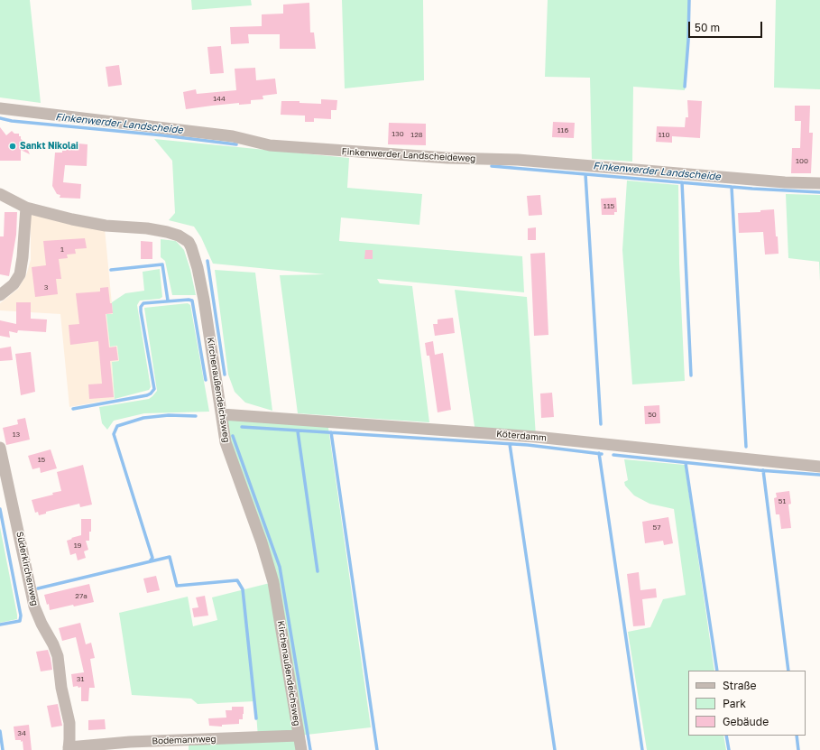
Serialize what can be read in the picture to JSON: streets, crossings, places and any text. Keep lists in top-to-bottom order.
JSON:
{
  "streets": {
    "street": [
      "Finkenwerder Landscheideweg",
      "Kirchenaußendeichsweg",
      "Köterdamm",
      "Süderkirchenweg",
      "Bodemannweg"
    ]
  },
  "crossings": [
    ["Kirchenaußendeichsweg", "Köterdamm"],
    ["Kirchenaußendeichsweg", "Bodemannweg"],
    ["Süderkirchenweg", "Bodemannweg"]
  ],
  "water": ["Finkenwerder Landscheide"],
  "places": ["Sankt Nikolai"],
  "house_numbers": [
    "144",
    "116",
    "130",
    "128",
    "110",
    "100",
    "115",
    "1",
    "3",
    "50",
    "13",
    "15",
    "51",
    "57",
    "19",
    "27a",
    "31",
    "34"
  ],
  "legend": ["Straße", "Park", "Gebäude"],
  "scale_bar": "50 m"
}
